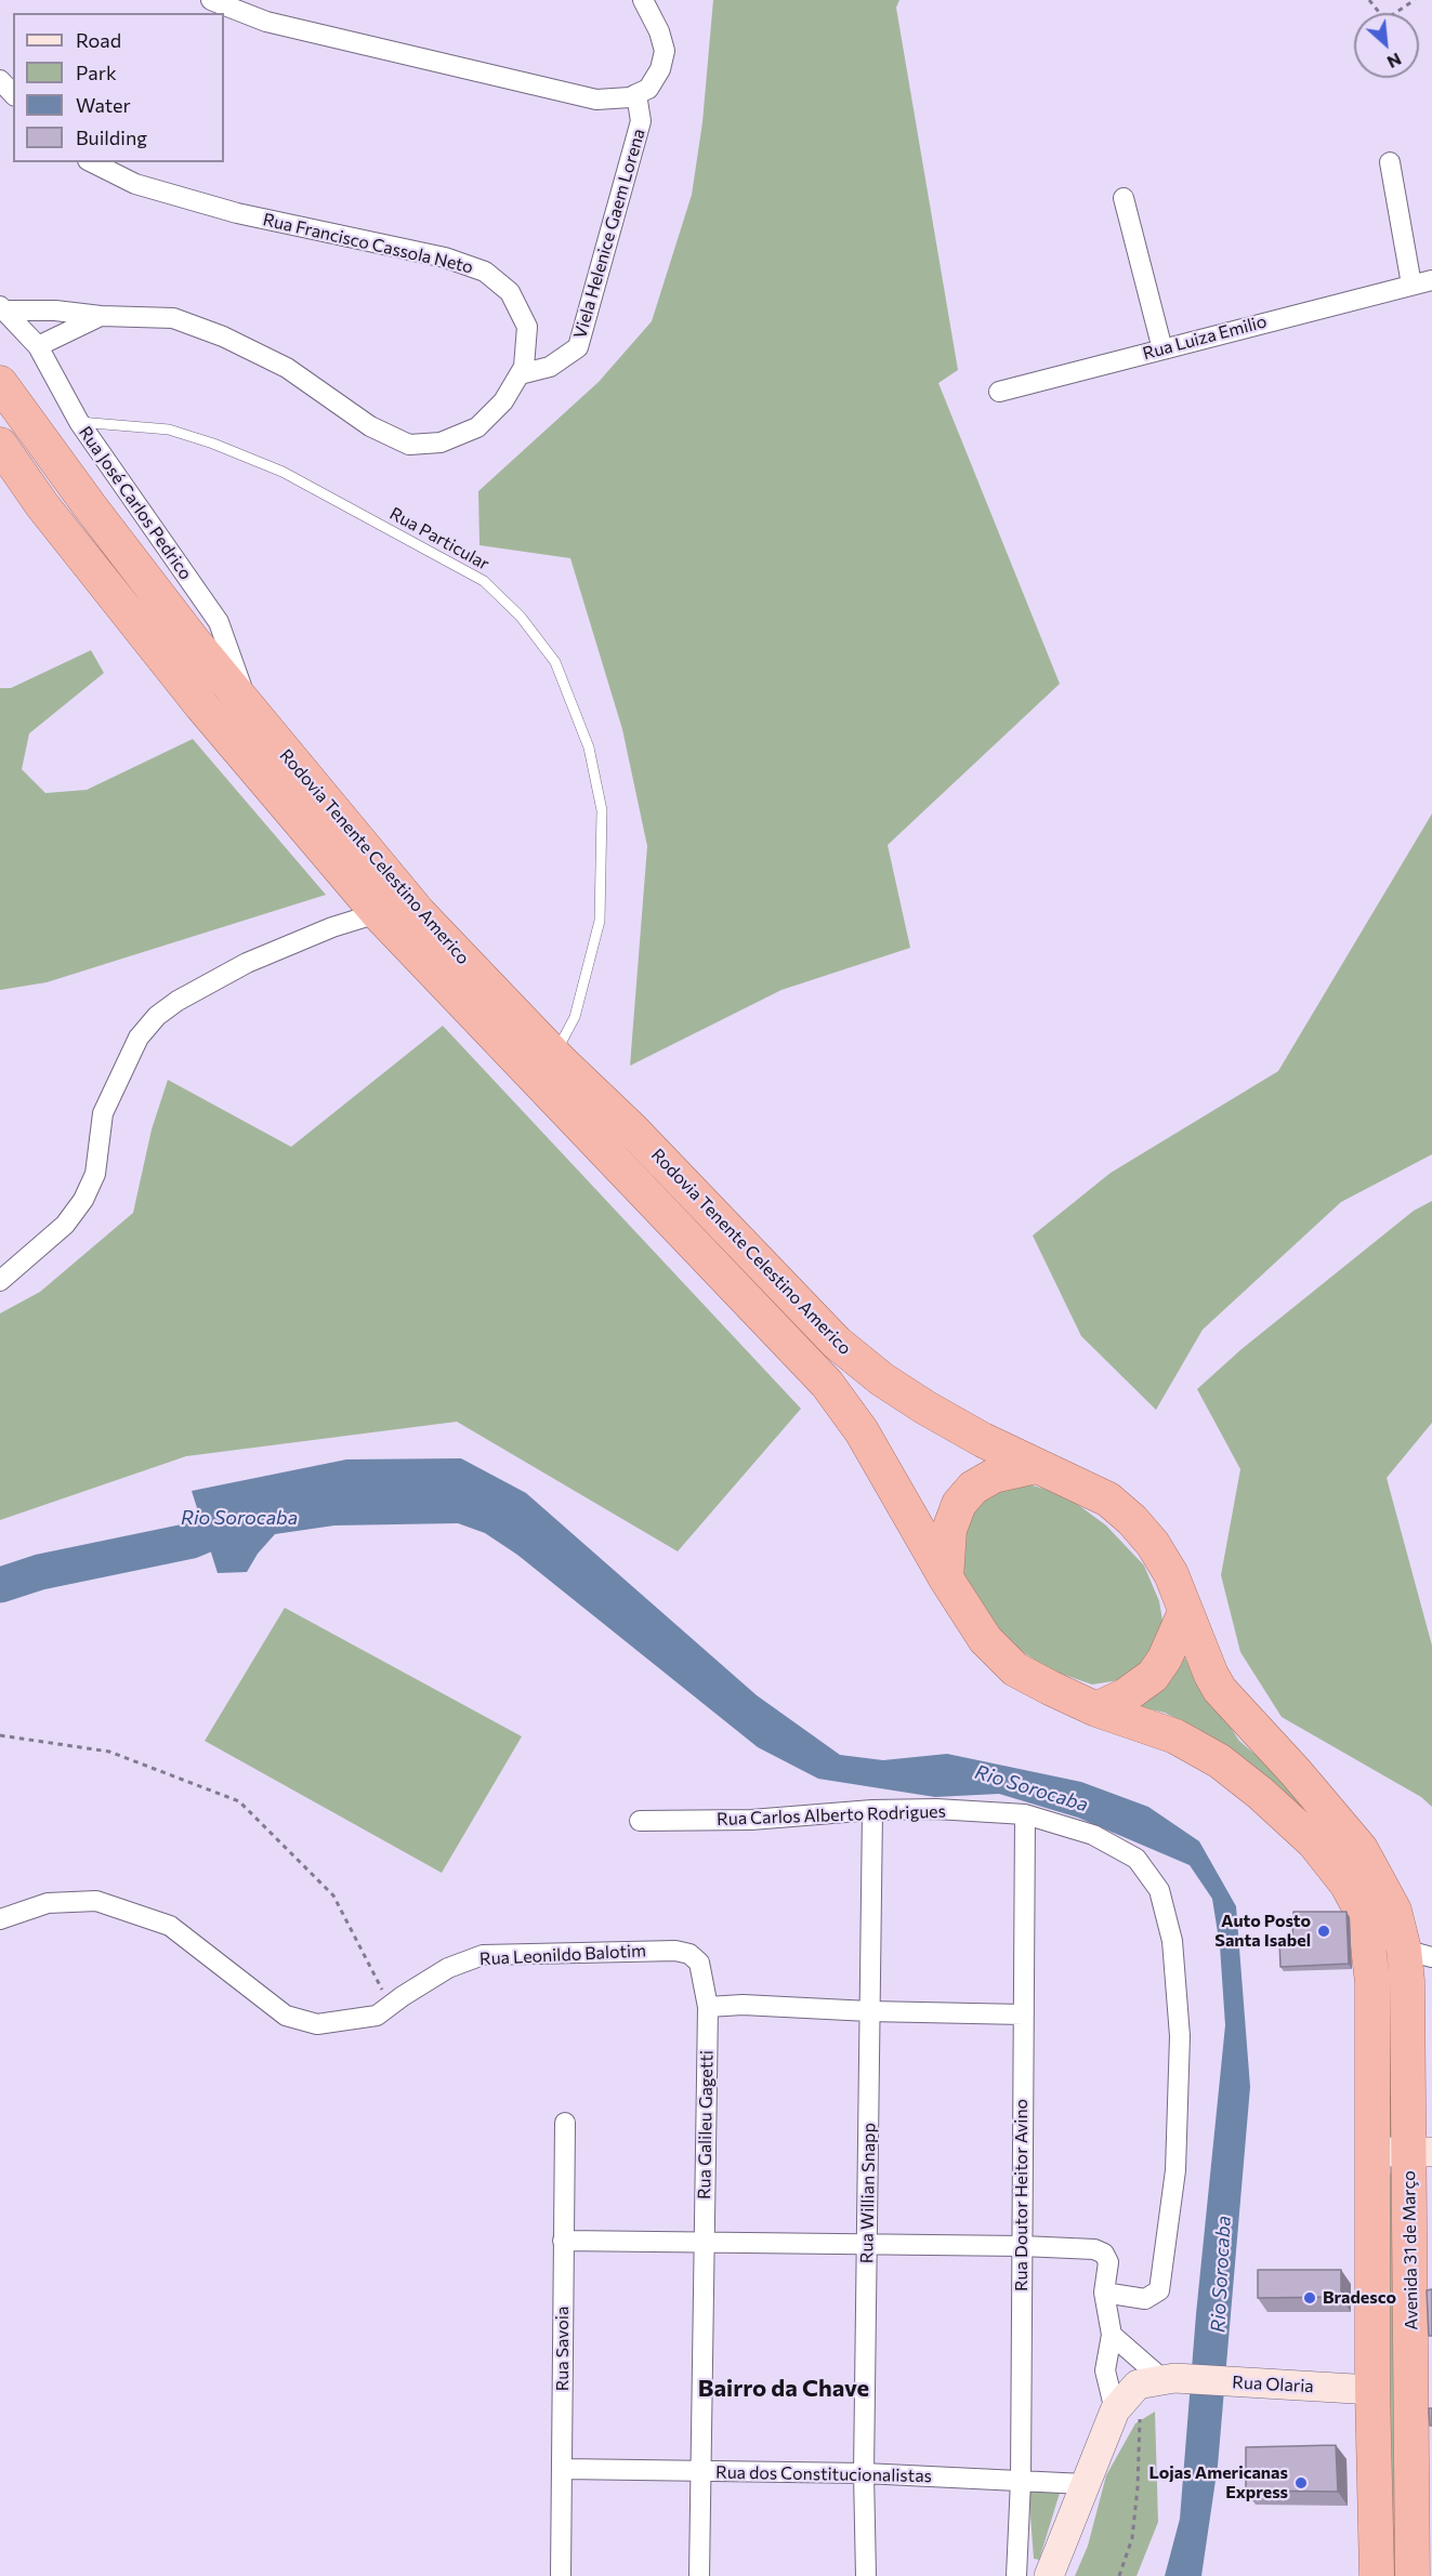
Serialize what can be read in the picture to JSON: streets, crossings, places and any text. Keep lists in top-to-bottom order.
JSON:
{
  "streets": {
    "highway": ["Rodovia Tenente Celestino Americo", "Avenida 31 de Março"],
    "main road": ["Rua Olaria"],
    "street": [
      "Viela Helenice Gaem Lorena",
      "Rua Francisco Cassola Neto",
      "Rua Luiza Emilio",
      "Rua José Carlos Pedrico",
      "Rua Carlos Alberto Rodrigues",
      "Rua Leonildo Balotim",
      "Rua Galileu Gagetti",
      "Rua Willian Snapp",
      "Rua Doutor Heitor Avino",
      "Rua Savoia",
      "Rua dos Constitucionalistas"
    ],
    "lane": ["Rua Particular"]
  },
  "crossings": [
    ["Viela Helenice Gaem Lorena", "Rua Francisco Cassola Neto"],
    ["Rua Francisco Cassola Neto", "Rua José Carlos Pedrico"],
    ["Rua José Carlos Pedrico", "Rua Particular"],
    ["Rua José Carlos Pedrico", "Rodovia Tenente Celestino Americo"],
    ["Rua Particular", "Rodovia Tenente Celestino Americo"],
    ["Rodovia Tenente Celestino Americo", "Avenida 31 de Março"],
    ["Rua Carlos Alberto Rodrigues", "Rua Willian Snapp"],
    ["Rua Carlos Alberto Rodrigues", "Rua Doutor Heitor Avino"],
    ["Rua Leonildo Balotim", "Rua Galileu Gagetti"],
    ["Rua Galileu Gagetti", "Rua dos Constitucionalistas"],
    ["Rua Willian Snapp", "Rua dos Constitucionalistas"],
    ["Rua Doutor Heitor Avino", "Rua dos Constitucionalistas"],
    ["Avenida 31 de Março", "Rua Olaria"],
    ["Rua Savoia", "Rua dos Constitucionalistas"]
  ],
  "districts": ["Bairro da Chave"],
  "water": ["Rio Sorocaba"],
  "places": ["Auto Posto Santa Isabel", "Bradesco", "Lojas Americanas Express"],
  "legend": [
    "Road",
    "Park",
    "Water",
    "Building"
  ],
  "north": "bottom right"
}
